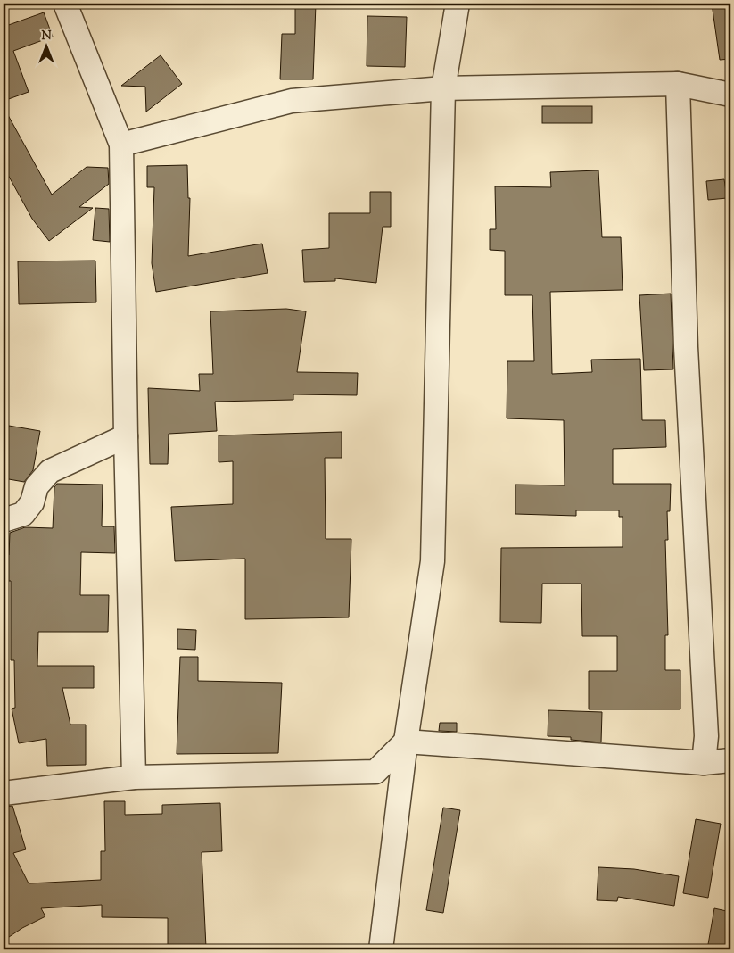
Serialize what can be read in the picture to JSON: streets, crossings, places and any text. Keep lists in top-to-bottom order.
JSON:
{
  "north": "top"
}
